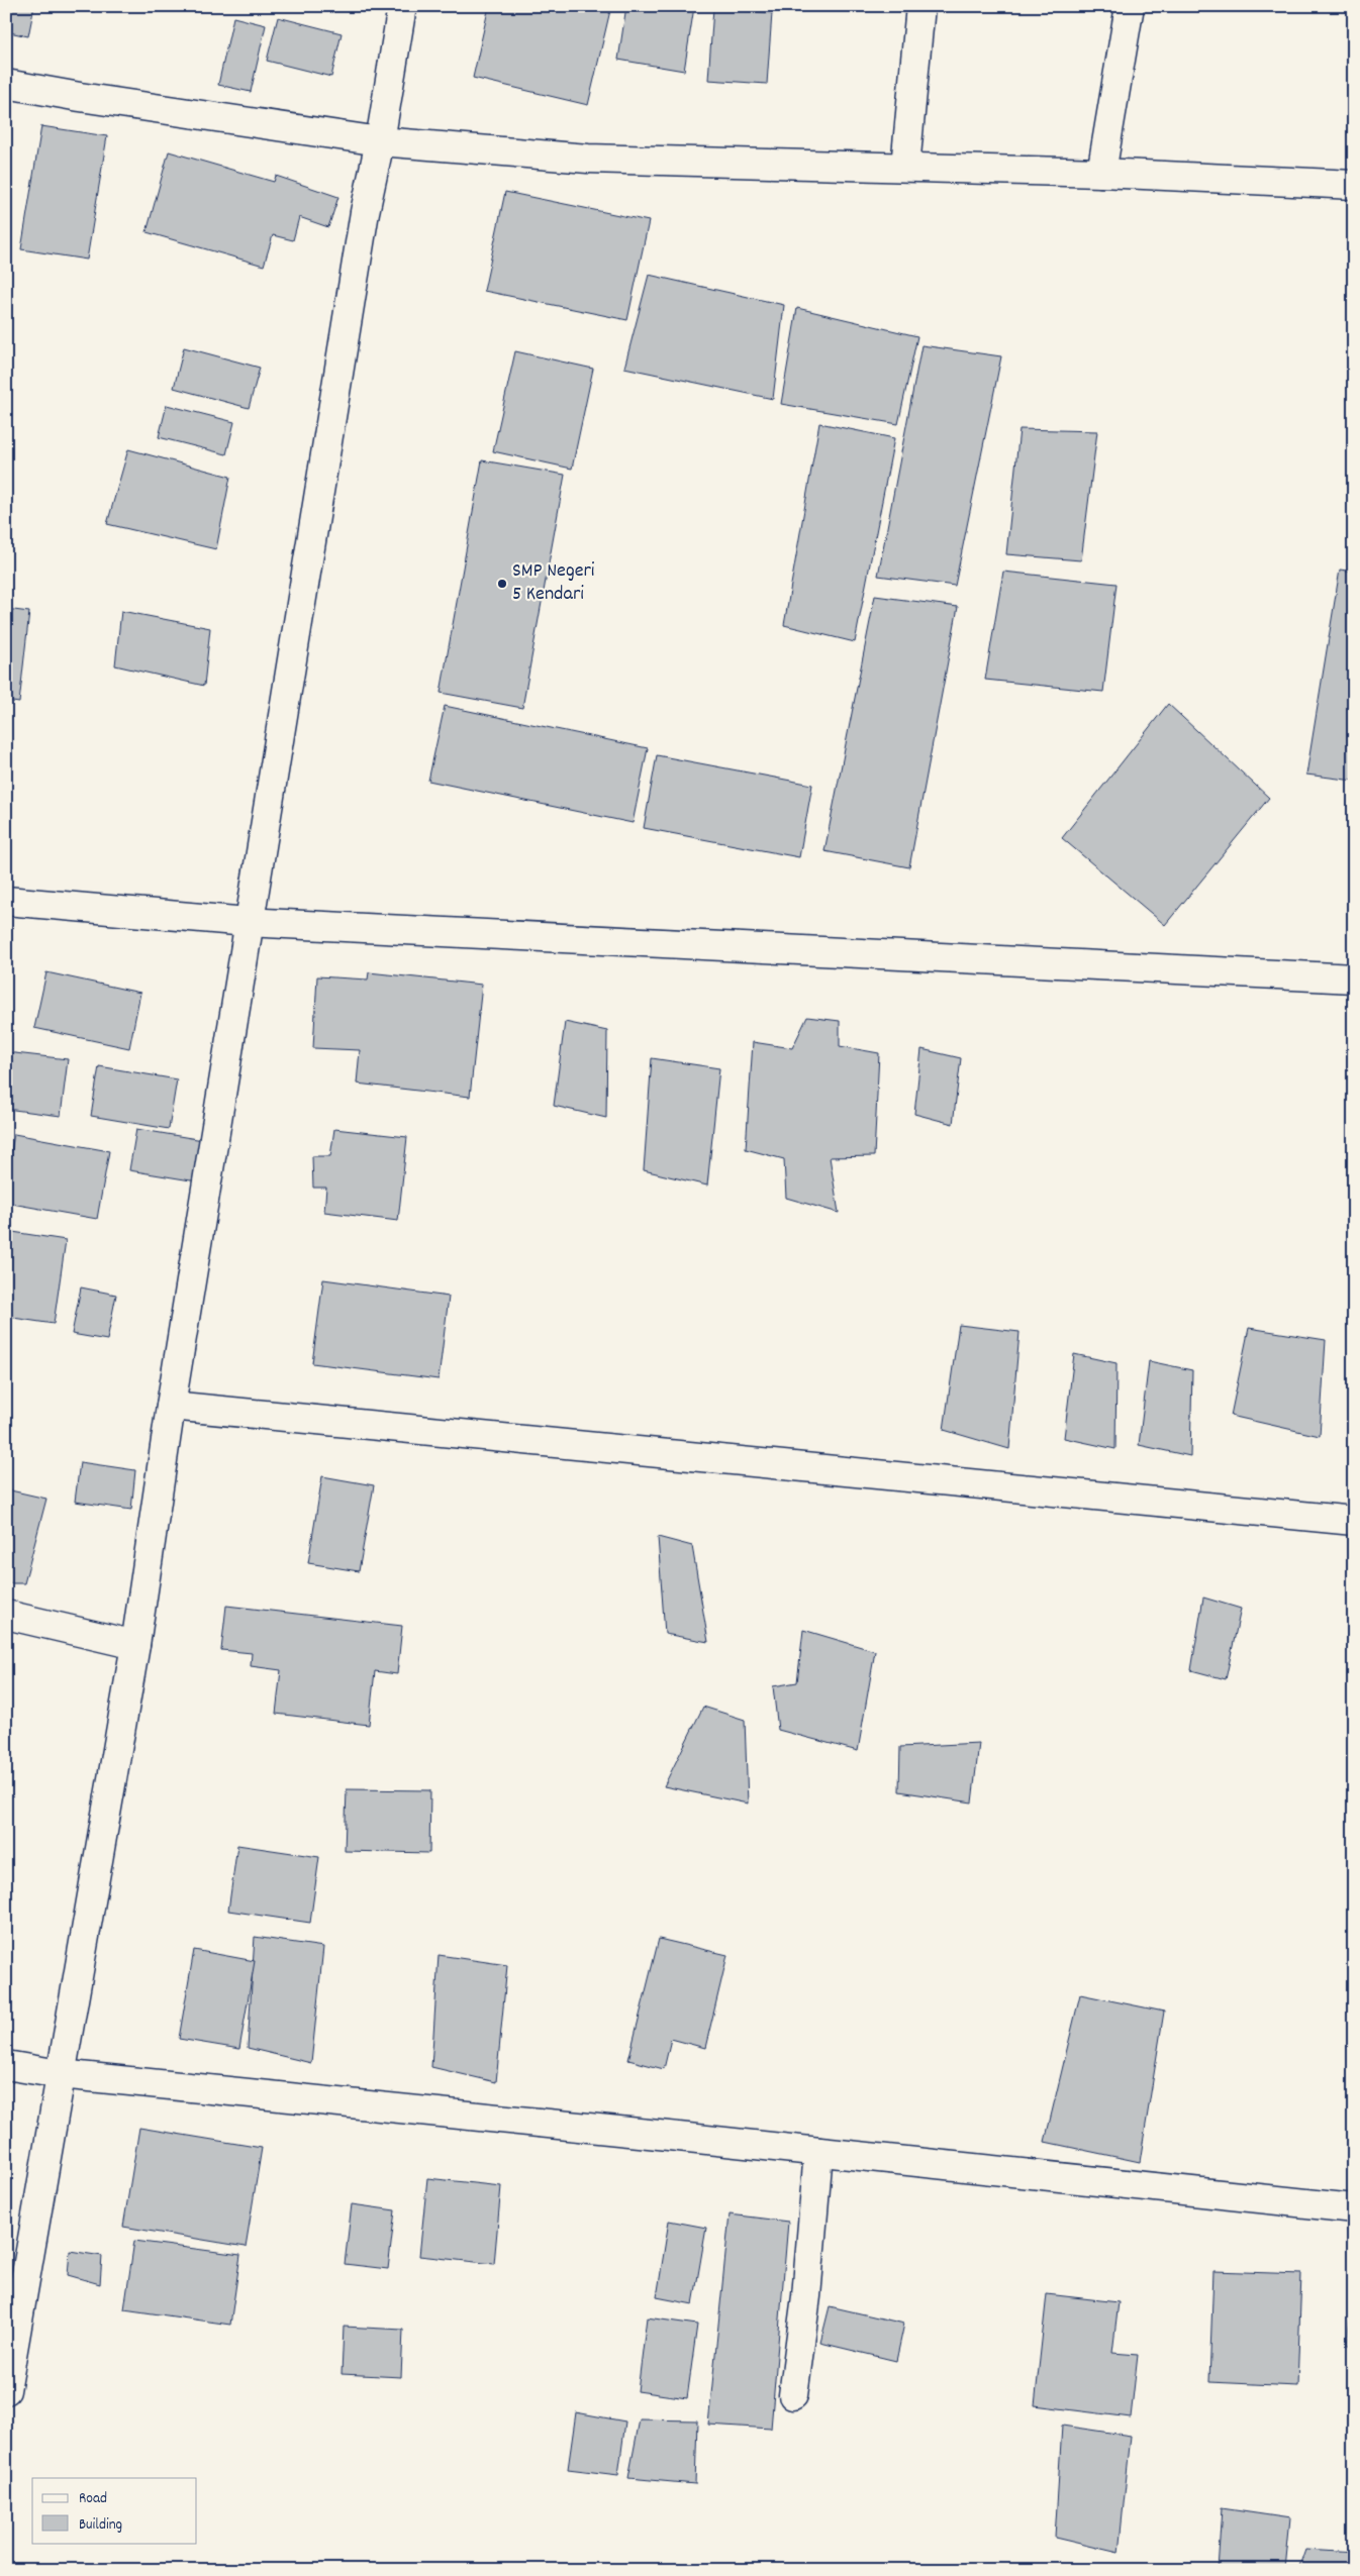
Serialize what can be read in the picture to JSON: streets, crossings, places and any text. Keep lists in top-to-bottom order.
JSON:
{
  "places": ["SMP Negeri 5 Kendari"],
  "legend": ["Road", "Building"]
}
